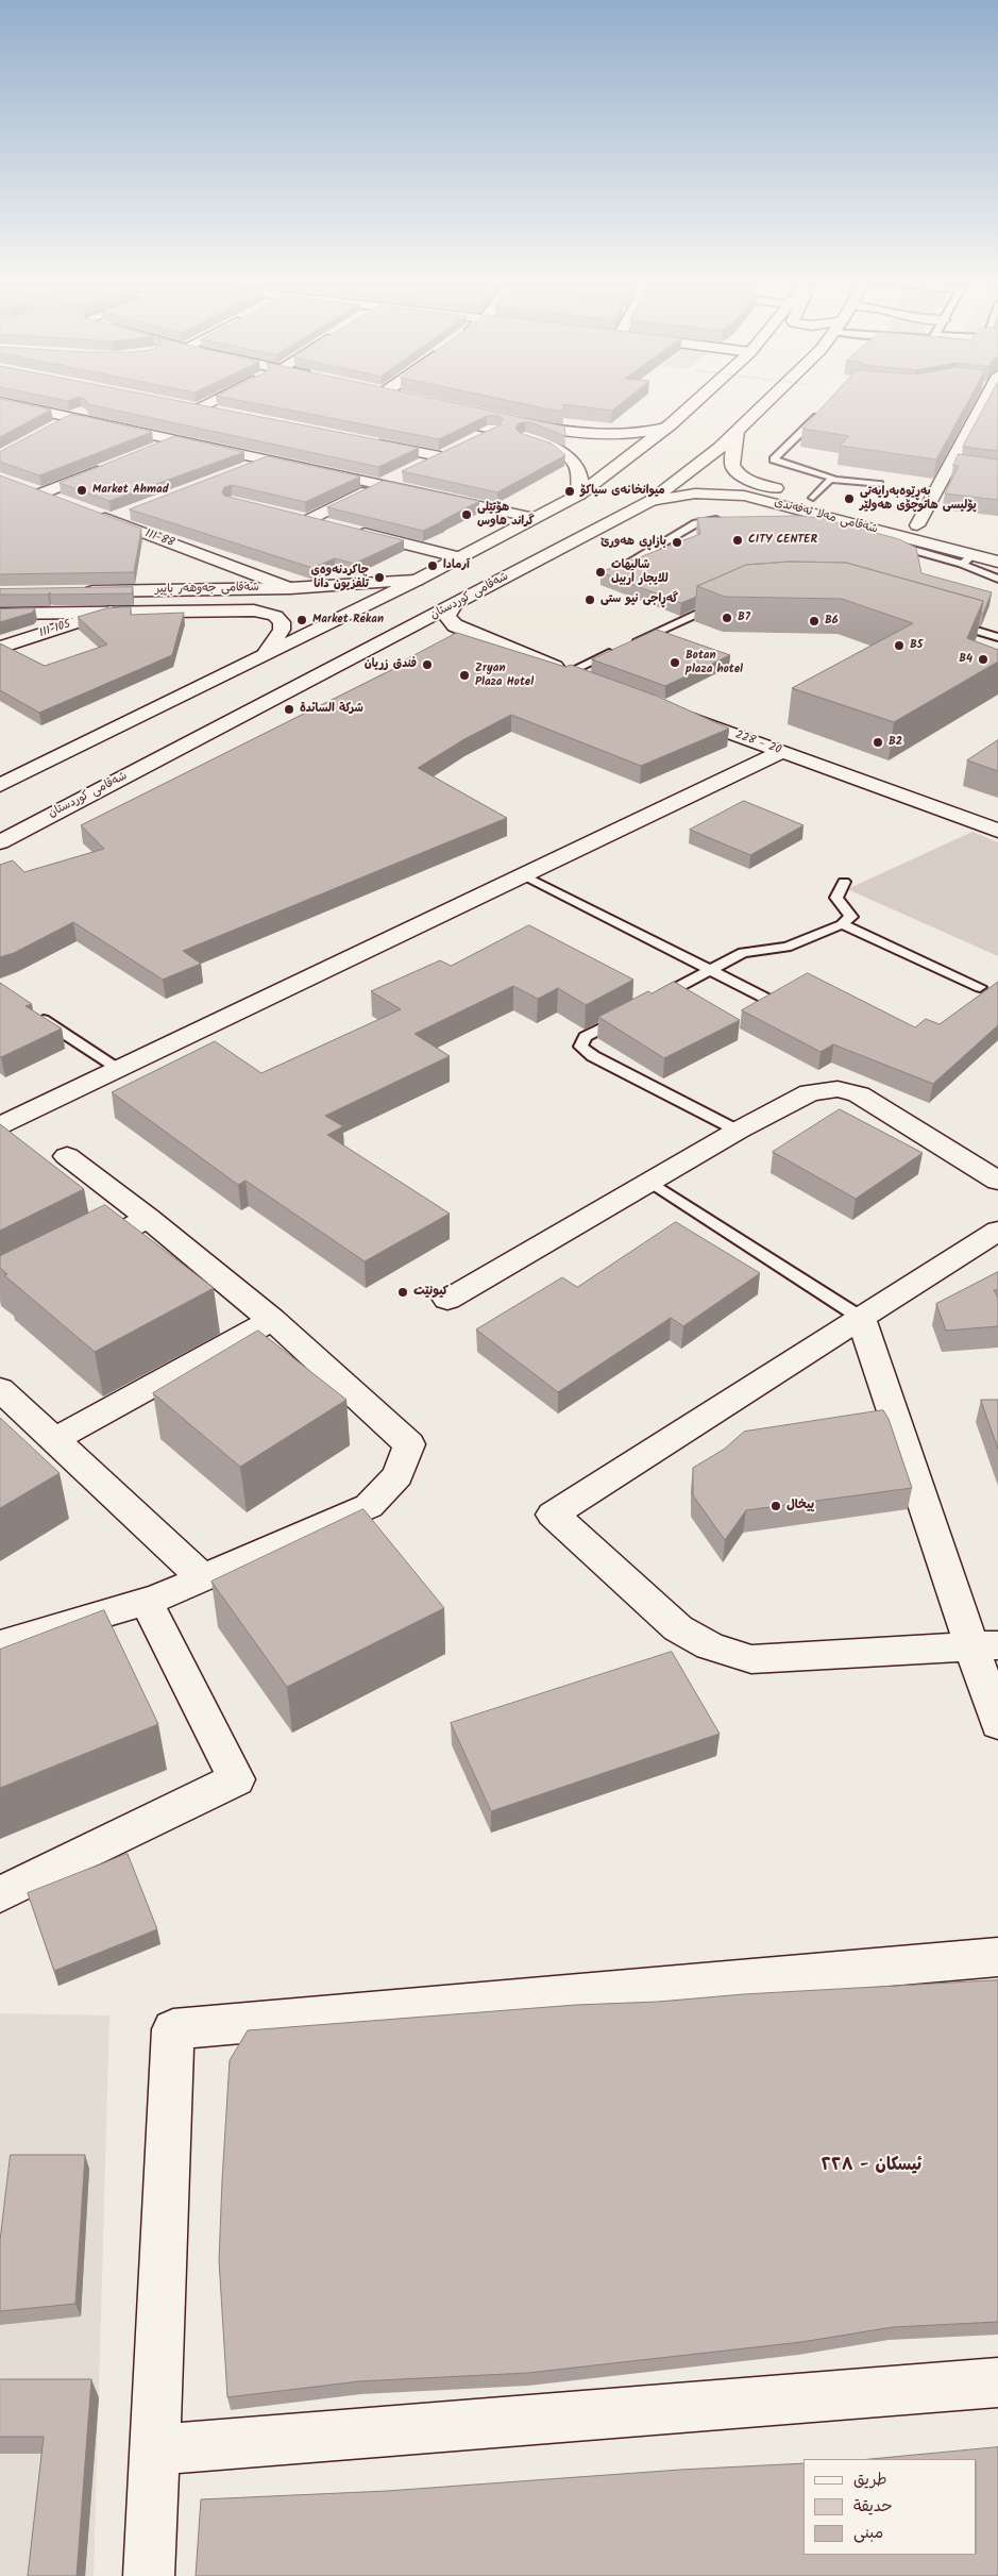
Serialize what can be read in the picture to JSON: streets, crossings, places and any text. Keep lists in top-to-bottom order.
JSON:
{
  "streets": {
    "main road": [
      "شەقامی مەلا ئەفەندی",
      "111-88",
      "شەقامی جەوهەر باپیر",
      "شەقامی کوردستان",
      "111-105",
      "228 - 20"
    ]
  },
  "crossings": [
    ["شەقامی مەلا ئەفەندی", "شەقامی کوردستان"],
    ["111-88", "شەقامی جەوهەر باپیر"],
    ["شەقامی جەوهەر باپیر", "111-105"]
  ],
  "districts": ["ئیسکان - ٢٢٨"],
  "places": [
    "Market Ahmad",
    "میوانخانەی سیاکۆ",
    "بەڕێوەبەرایەتی پۆلیسی هاتوچۆی هەولێر",
    "هۆتێلی گراند هاوس",
    "CITY CENTER",
    "بازاڕی هەورێ",
    "آرمادا",
    "شاليهات للايجار اربيل",
    "چاکردنەوەی تلفزيون دانا",
    "گەڕاجی نیو ستی",
    "B7",
    "Market Rekan",
    "B6",
    "B5",
    "B4",
    "Botan plaza hotel",
    "فندق زريان",
    "Zryan Plaza Hotel",
    "شركة السائدة",
    "B2",
    "کیونێت",
    "پيخال"
  ],
  "legend": ["طريق", "حديقة", "مبنى"]
}
